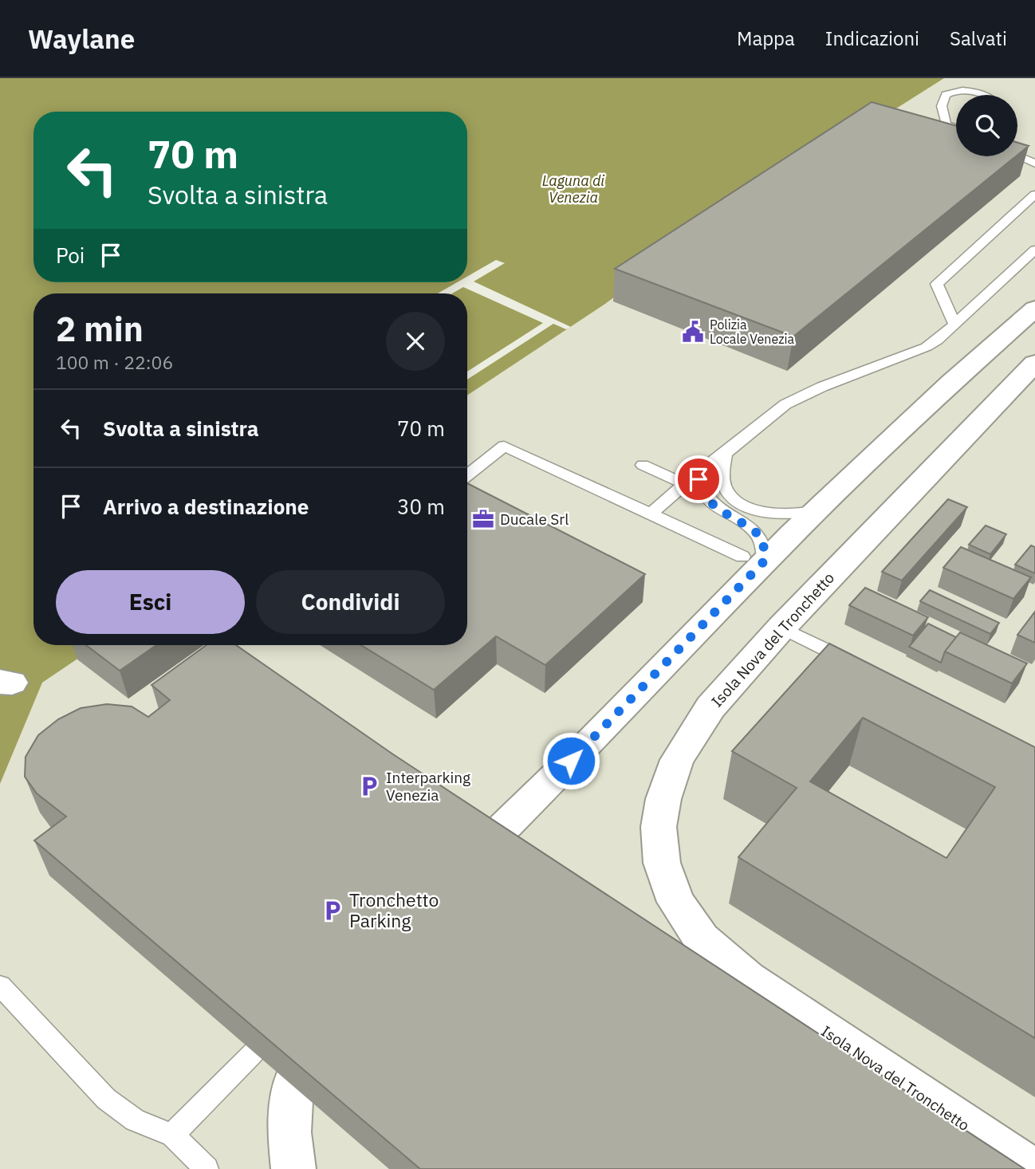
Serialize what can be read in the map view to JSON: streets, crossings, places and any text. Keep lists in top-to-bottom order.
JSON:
{
  "streets": {
    "street": ["Isola Nova del Tronchetto"]
  },
  "water": ["Laguna di Venezia"],
  "places": {
    "public building": ["Polizia Locale Venezia"],
    "office": ["Ducale Srl"],
    "parking": ["Interparking Venezia", "Tronchetto Parking"]
  },
  "page": {
    "header": "Waylane",
    "nav": ["Mappa", "Indicazioni", "Salvati"],
    "turn": ["70 m", "Svolta a sinistra"],
    "then": "Poi",
    "heading": ["2 min", "100 m · 22:06"],
    "list": [
      {
        "name": "Svolta a sinistra",
        "value": "70 m"
      },
      {
        "name": "Arrivo a destinazione",
        "value": "30 m"
      }
    ],
    "buttons": ["Esci", "Condividi"]
  }
}
